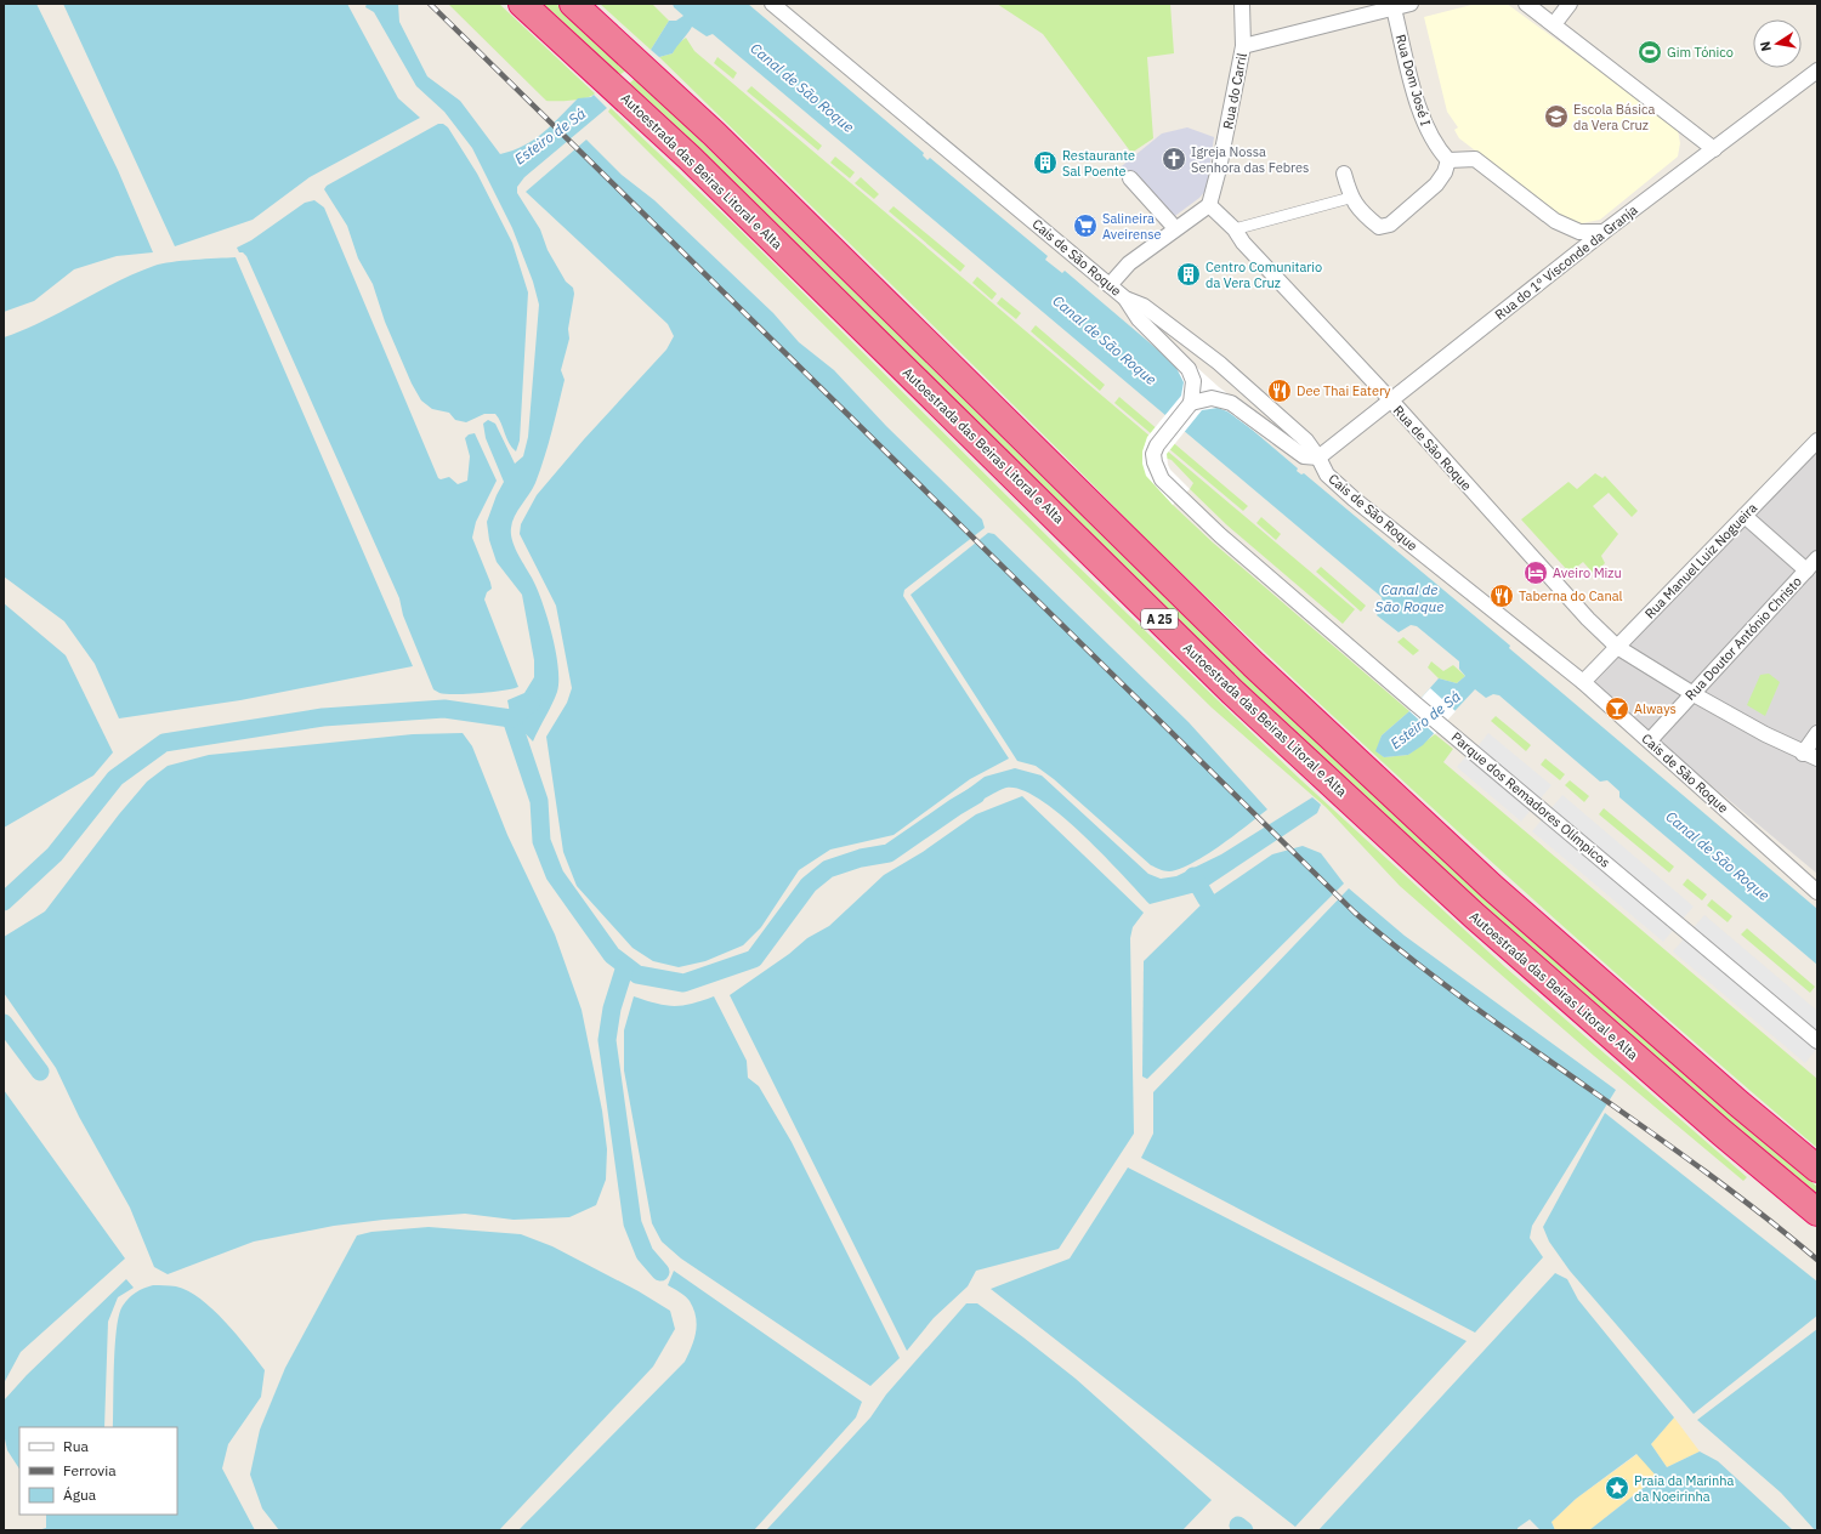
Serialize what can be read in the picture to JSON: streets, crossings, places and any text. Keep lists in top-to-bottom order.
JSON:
{
  "streets": {
    "highway": ["Autoestrada das Beiras Litoral e Alta", "A 25"],
    "street": [
      "Rua Dom José I",
      "Rua do Carril",
      "Cais de São Roque",
      "Rua do 1º Visconde da Granja",
      "Rua de São Roque",
      "Rua Manuel Luiz Nogueira",
      "Rua Doutor António Christo",
      "Parque dos Remadores Olímpicos"
    ]
  },
  "crossings": [
    ["Rua do Carril", "Rua de São Roque"],
    ["Cais de São Roque", "Rua do 1º Visconde da Granja"],
    ["Cais de São Roque", "Rua Manuel Luiz Nogueira"],
    ["Cais de São Roque", "Rua Doutor António Christo"],
    ["Rua do 1º Visconde da Granja", "Rua de São Roque"],
    ["Rua de São Roque", "Rua Manuel Luiz Nogueira"],
    ["Rua de São Roque", "Rua Doutor António Christo"]
  ],
  "water": ["Canal de São Roque", "Esteiro de Sá"],
  "places": {
    "sports": ["Gim Tónico"],
    "school or university": ["Escola Básica da Vera Cruz"],
    "church": ["Igreja Nossa Senhora das Febres"],
    "building": ["Restaurante Sal Poente", "Centro Comunitario da Vera Cruz"],
    "supermarket": ["Salineira Aveirense"],
    "restaurant": ["Dee Thai Eatery", "Taberna do Canal"],
    "hotel": ["Aveiro Mizu"],
    "bar": ["Always"],
    "place": ["Praia da Marinha da Noeirinha"]
  },
  "legend": ["Rua", "Ferrovia", "Água"],
  "north": "left"
}
